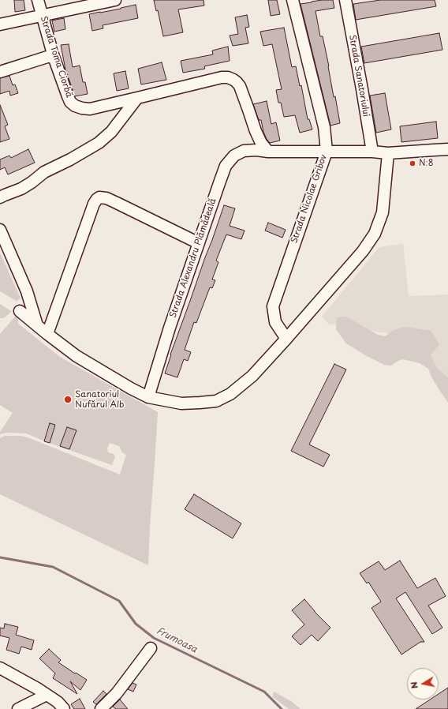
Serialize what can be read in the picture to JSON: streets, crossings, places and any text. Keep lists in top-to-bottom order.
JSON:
{
  "streets": {
    "street": [
      "Strada Toma Ciorbă",
      "Strada Sanatoriului",
      "Strada Nicolae Gribov",
      "Strada Alexandru Plămădeală"
    ]
  },
  "crossings": [
    ["Strada Toma Ciorbă", "Strada Alexandru Plămădeală"],
    ["Strada Sanatoriului", "Strada Alexandru Plămădeală"],
    ["Strada Nicolae Gribov", "Strada Alexandru Plămădeală"]
  ],
  "water": ["Frumoasa"],
  "places": ["N:8", "Sanatoriul Nufărul Alb"],
  "north": "left"
}
